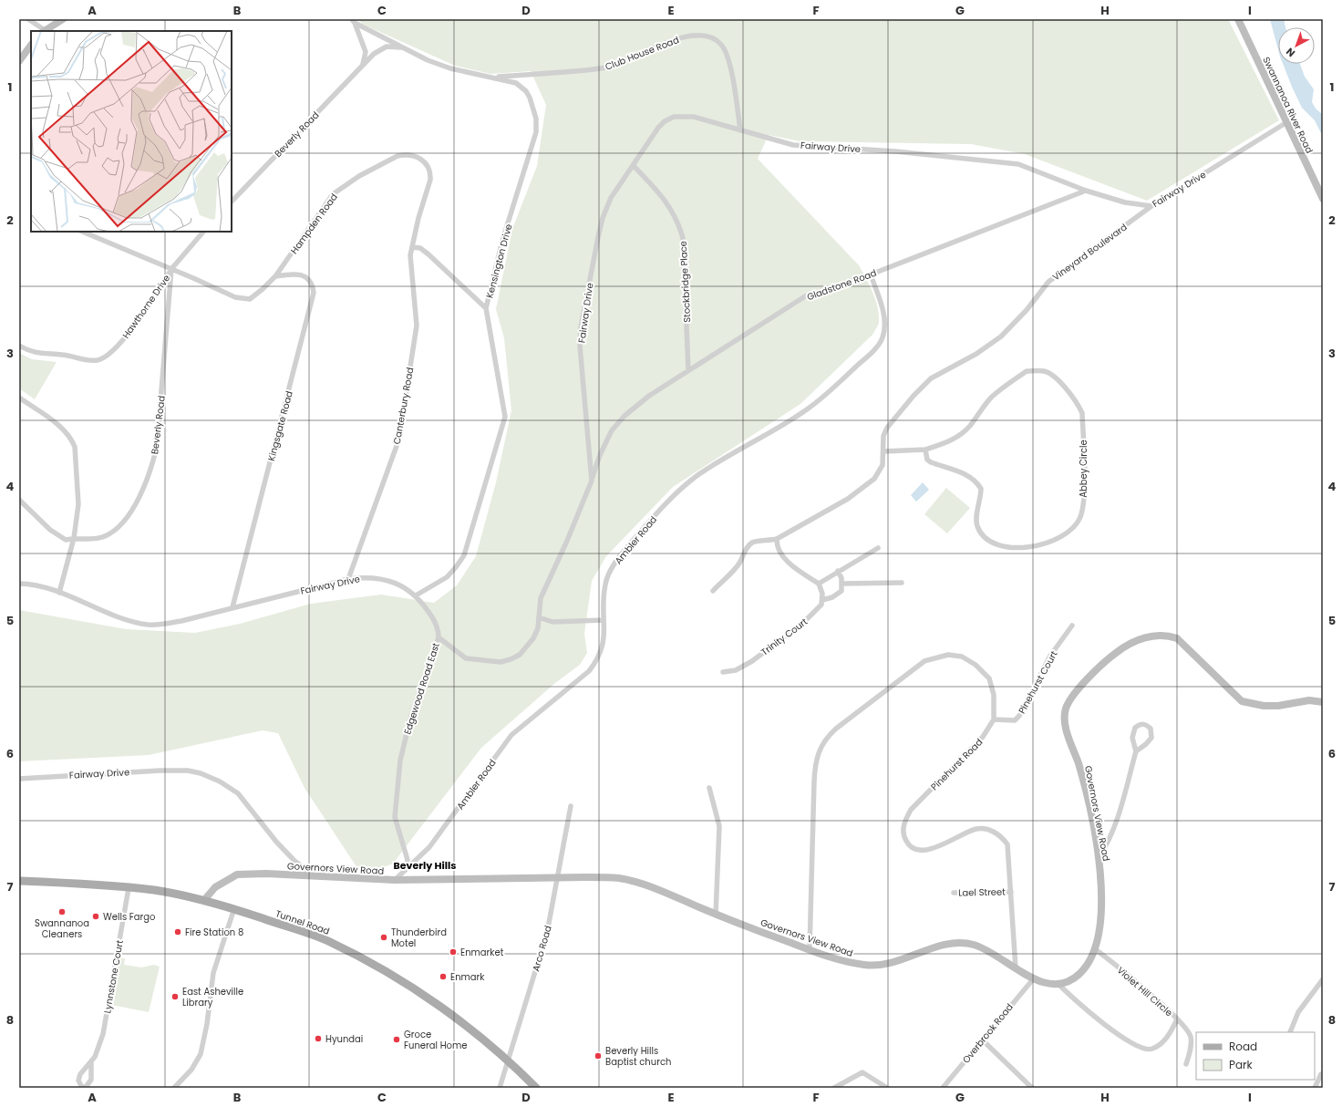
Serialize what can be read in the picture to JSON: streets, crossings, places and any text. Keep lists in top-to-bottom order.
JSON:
{
  "streets": {
    "main road": ["Tunnel Road"],
    "street": [
      "Club House Road",
      "Swannanoa River Road",
      "Beverly Road",
      "Fairway Drive",
      "Hampden Road",
      "Vineyard Boulevard",
      "Kensington Drive",
      "Stockbridge Place",
      "Gladstone Road",
      "Hawthorne Drive",
      "Canterbury Road",
      "Kingsgate Road",
      "Abbey Circle",
      "Ambler Road",
      "Trinity Court",
      "Pinehurst Court",
      "Edgewood Road East",
      "Pinehurst Road",
      "Governors View Road",
      "Lael Street",
      "Arco Road",
      "Lynnstone Court",
      "Violet Hill Circle",
      "Overbrook Road"
    ]
  },
  "crossings": [
    ["Club House Road", "Fairway Drive"],
    ["Club House Road", "Kensington Drive"],
    ["Swannanoa River Road", "Fairway Drive"],
    ["Beverly Road", "Hampden Road"],
    ["Beverly Road", "Kensington Drive"],
    ["Beverly Road", "Hawthorne Drive"],
    ["Fairway Drive", "Vineyard Boulevard"],
    ["Fairway Drive", "Kensington Drive"],
    ["Fairway Drive", "Stockbridge Place"],
    ["Fairway Drive", "Gladstone Road"],
    ["Fairway Drive", "Canterbury Road"],
    ["Fairway Drive", "Kingsgate Road"],
    ["Fairway Drive", "Edgewood Road East"],
    ["Fairway Drive", "Governors View Road"],
    ["Hampden Road", "Hawthorne Drive"],
    ["Hampden Road", "Canterbury Road"],
    ["Hampden Road", "Kingsgate Road"],
    ["Vineyard Boulevard", "Abbey Circle"],
    ["Stockbridge Place", "Gladstone Road"],
    ["Gladstone Road", "Ambler Road"],
    ["Ambler Road", "Edgewood Road East"],
    ["Ambler Road", "Governors View Road"],
    ["Pinehurst Court", "Pinehurst Road"],
    ["Pinehurst Road", "Governors View Road"],
    ["Pinehurst Road", "Lael Street"],
    ["Governors View Road", "Tunnel Road"],
    ["Governors View Road", "Arco Road"],
    ["Governors View Road", "Violet Hill Circle"],
    ["Governors View Road", "Overbrook Road"],
    ["Tunnel Road", "Arco Road"],
    ["Tunnel Road", "Lynnstone Court"]
  ],
  "districts": ["Beverly Hills"],
  "places": [
    "Swannanoa Cleaners",
    "Wells Fargo",
    "Fire Station 8",
    "Thunderbird Motel",
    "Enmarket",
    "Enmark",
    "East Asheville Library",
    "Hyundai",
    "Groce Funeral Home",
    "Beverly Hills Baptist church"
  ],
  "legend": ["Road", "Park"],
  "north": "bottom left",
  "grid": {
    "columns": [
      "A",
      "B",
      "C",
      "D",
      "E",
      "F",
      "G",
      "H",
      "I"
    ],
    "rows": [
      "1",
      "2",
      "3",
      "4",
      "5",
      "6",
      "7",
      "8"
    ]
  }
}
